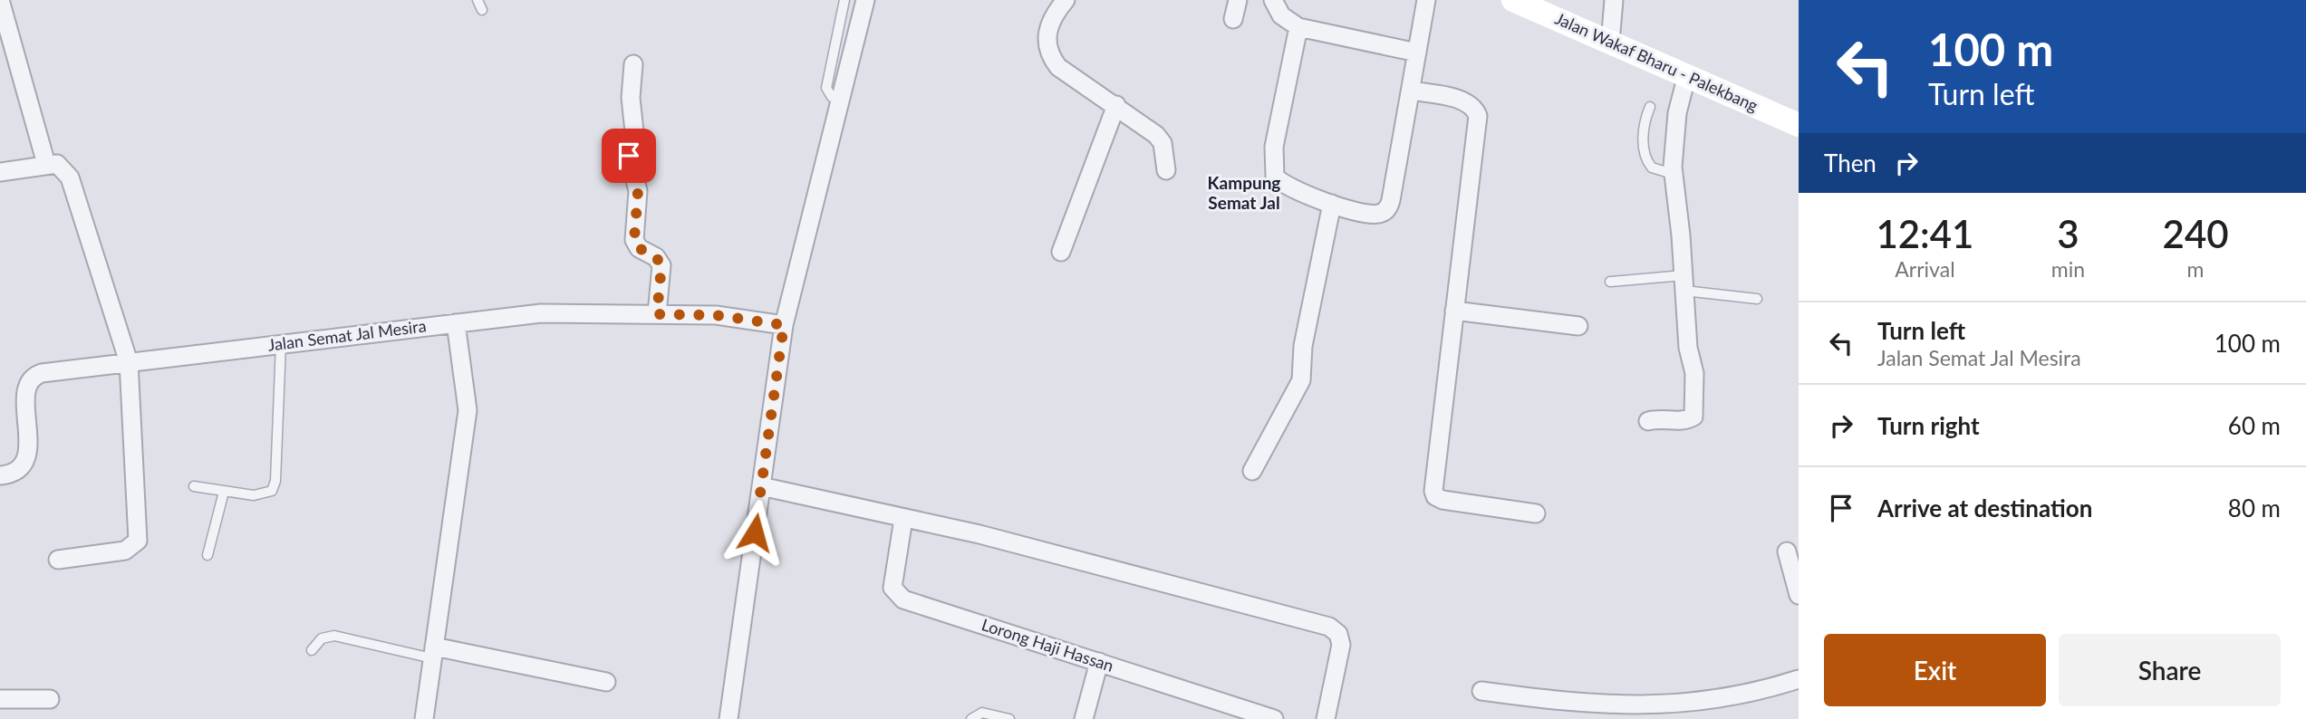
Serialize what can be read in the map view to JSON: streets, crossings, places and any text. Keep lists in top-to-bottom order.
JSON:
{
  "streets": {
    "main road": ["Jalan Wakaf Bharu - Palekbang"],
    "street": ["Jalan Semat Jal Mesira", "Lorong Haji Hassan"]
  },
  "districts": ["Kampung Semat Jal"],
  "page": {
    "turn": ["100 m", "Turn left"],
    "then": "Then",
    "eta": [
      "12:41",
      "Arrival",
      "3",
      "min",
      "240",
      "m"
    ],
    "list": [
      {
        "name": "Turn left",
        "note": "Jalan Semat Jal Mesira",
        "value": "100 m"
      },
      {
        "name": "Turn right",
        "value": "60 m"
      },
      {
        "name": "Arrive at destination",
        "value": "80 m"
      }
    ],
    "buttons": ["Exit", "Share"]
  }
}
